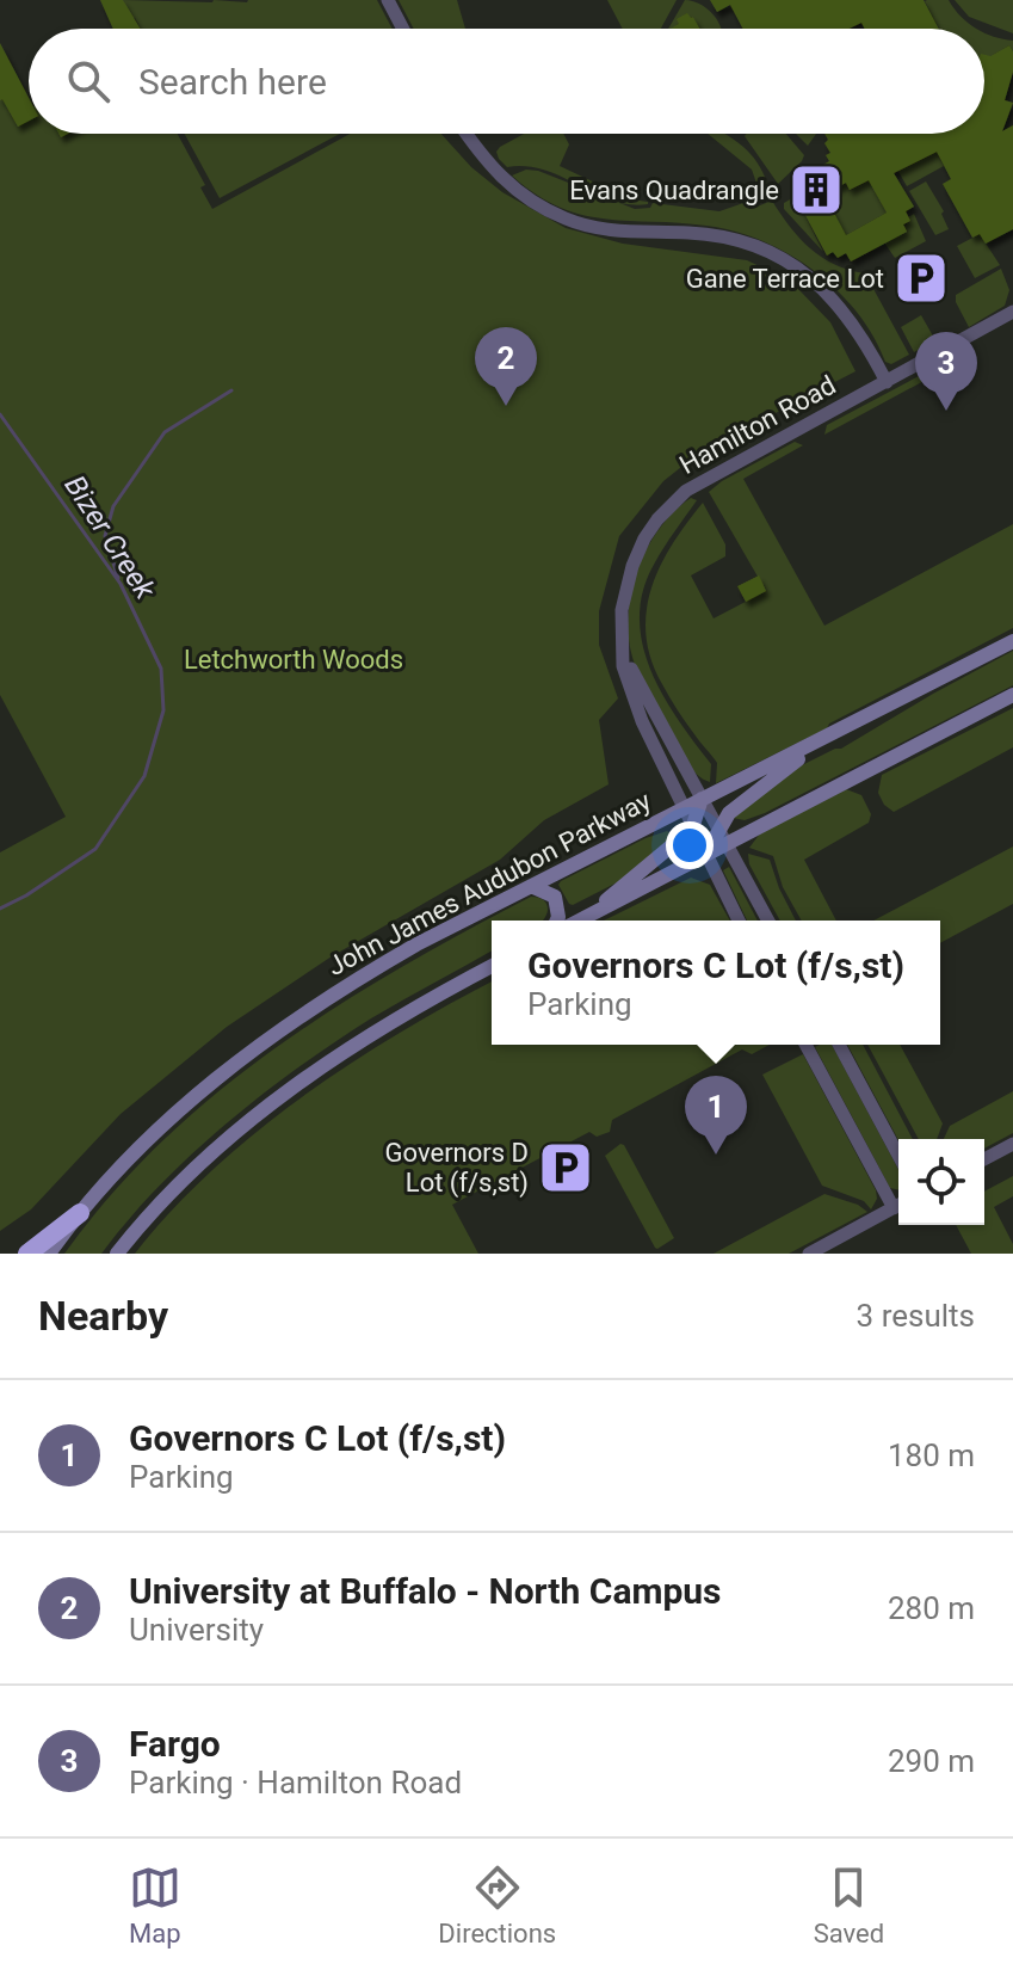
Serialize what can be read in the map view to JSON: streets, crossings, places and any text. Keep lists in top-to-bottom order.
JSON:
{
  "streets": {
    "main road": ["John James Audubon Parkway"],
    "street": ["Hamilton Road"]
  },
  "crossings": [
    ["Hamilton Road", "John James Audubon Parkway"]
  ],
  "water": ["Bizer Creek"],
  "parks": ["Letchworth Woods"],
  "places": {
    "building": ["Evans Quadrangle"],
    "parking": ["Gane Terrace Lot", "Governors D Lot (f/s,st)"]
  },
  "page": {
    "search": "Search here",
    "pins": ["2", "3", "1"],
    "popup": ["Governors C Lot (f/s,st)", "Parking"],
    "heading": ["Nearby", "3 results"],
    "list": [
      {
        "mark": "1",
        "name": "Governors C Lot (f/s,st)",
        "note": "Parking",
        "value": "180 m"
      },
      {
        "mark": "2",
        "name": "University at Buffalo - North Campus",
        "note": "University",
        "value": "280 m"
      },
      {
        "mark": "3",
        "name": "Fargo",
        "note": "Parking · Hamilton Road",
        "value": "290 m"
      }
    ],
    "nav": ["Map", "Directions", "Saved"]
  }
}
